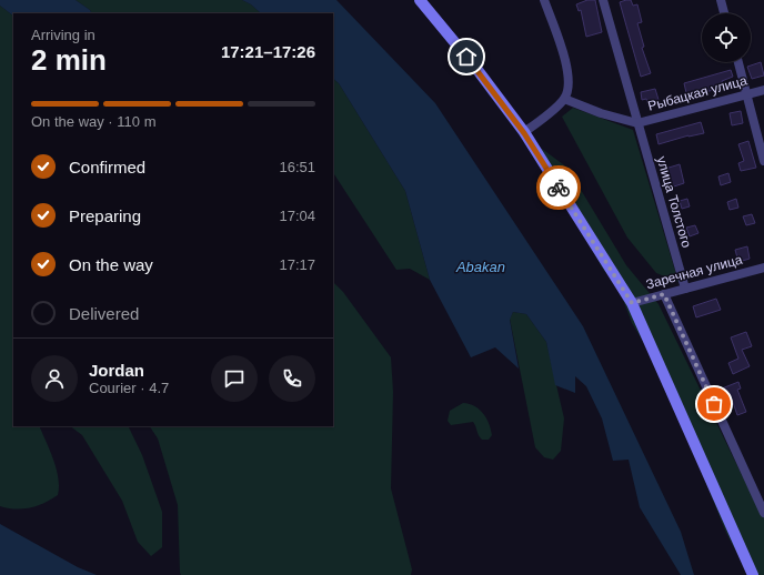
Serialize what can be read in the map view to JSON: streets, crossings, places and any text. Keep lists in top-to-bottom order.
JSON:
{
  "streets": {
    "street": ["Рыбацкая улица", "улица Толстого", "Заречная улица"]
  },
  "crossings": [
    ["Рыбацкая улица", "улица Толстого"],
    ["улица Толстого", "Заречная улица"]
  ],
  "water": ["Abakan"],
  "page": {
    "heading": ["2 min", "Arriving in", "17:21–17:26"],
    "panel": ["Jordan", "Courier · 4.7"],
    "bar": "On the way · 110 m",
    "list": [
      ["Confirmed", "16:51"],
      ["Preparing", "17:04"],
      ["On the way", "17:17"],
      "Delivered"
    ]
  }
}
